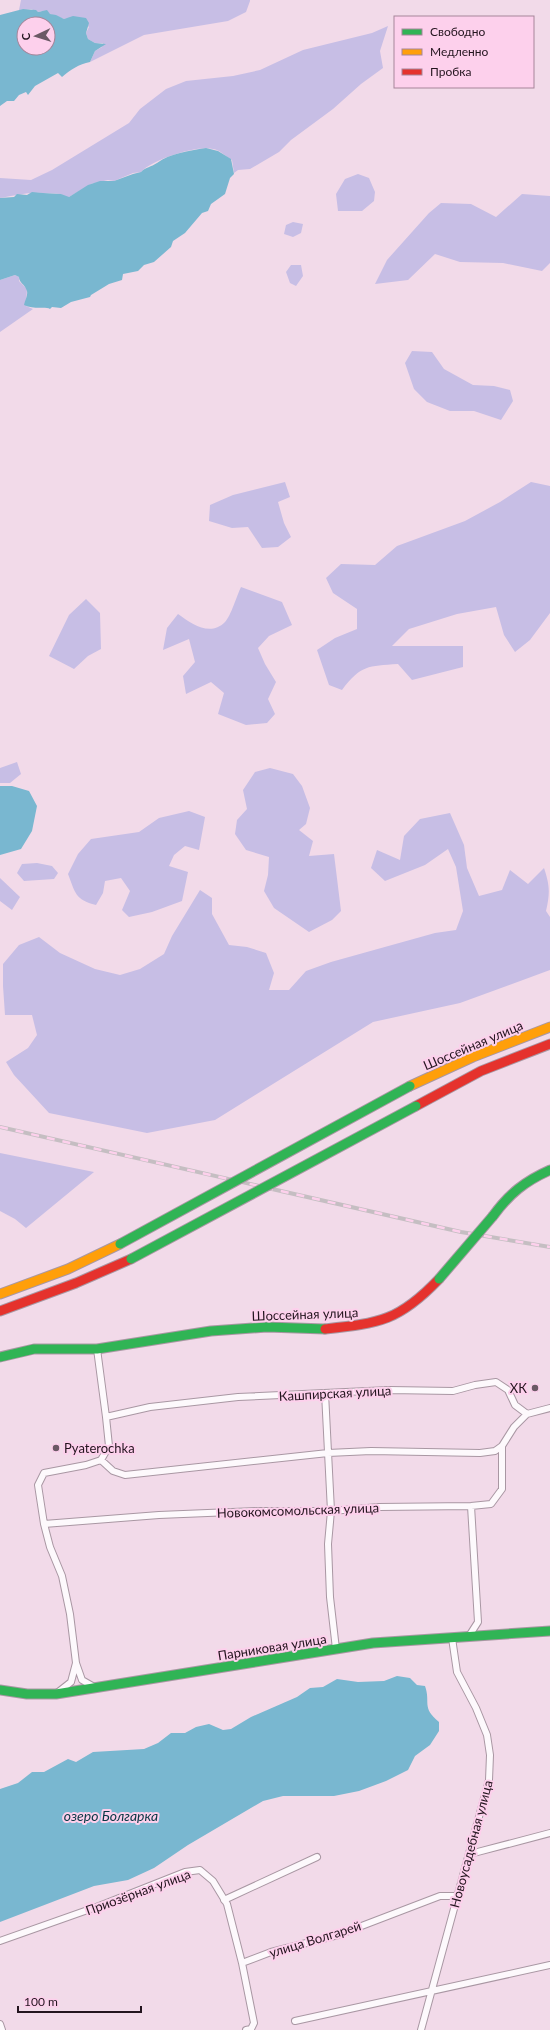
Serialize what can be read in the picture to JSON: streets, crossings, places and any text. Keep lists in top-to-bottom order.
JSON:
{
  "streets": {
    "main road": ["Шоссейная улица", "Парниковая улица"],
    "street": [
      "Кашпирская улица",
      "Новокомсомольская улица",
      "Новоусадебная улица",
      "Приозёрная улица",
      "улица Волгарей"
    ]
  },
  "crossings": [
    ["Парниковая улица", "Новоусадебная улица"],
    ["Новоусадебная улица", "улица Волгарей"],
    ["Приозёрная улица", "улица Волгарей"]
  ],
  "water": ["озеро Болгарка"],
  "places": ["ХК", "Pyaterochka"],
  "legend": ["Свободно", "Медленно", "Пробка"],
  "scale_bar": "100 m",
  "north": "left"
}
